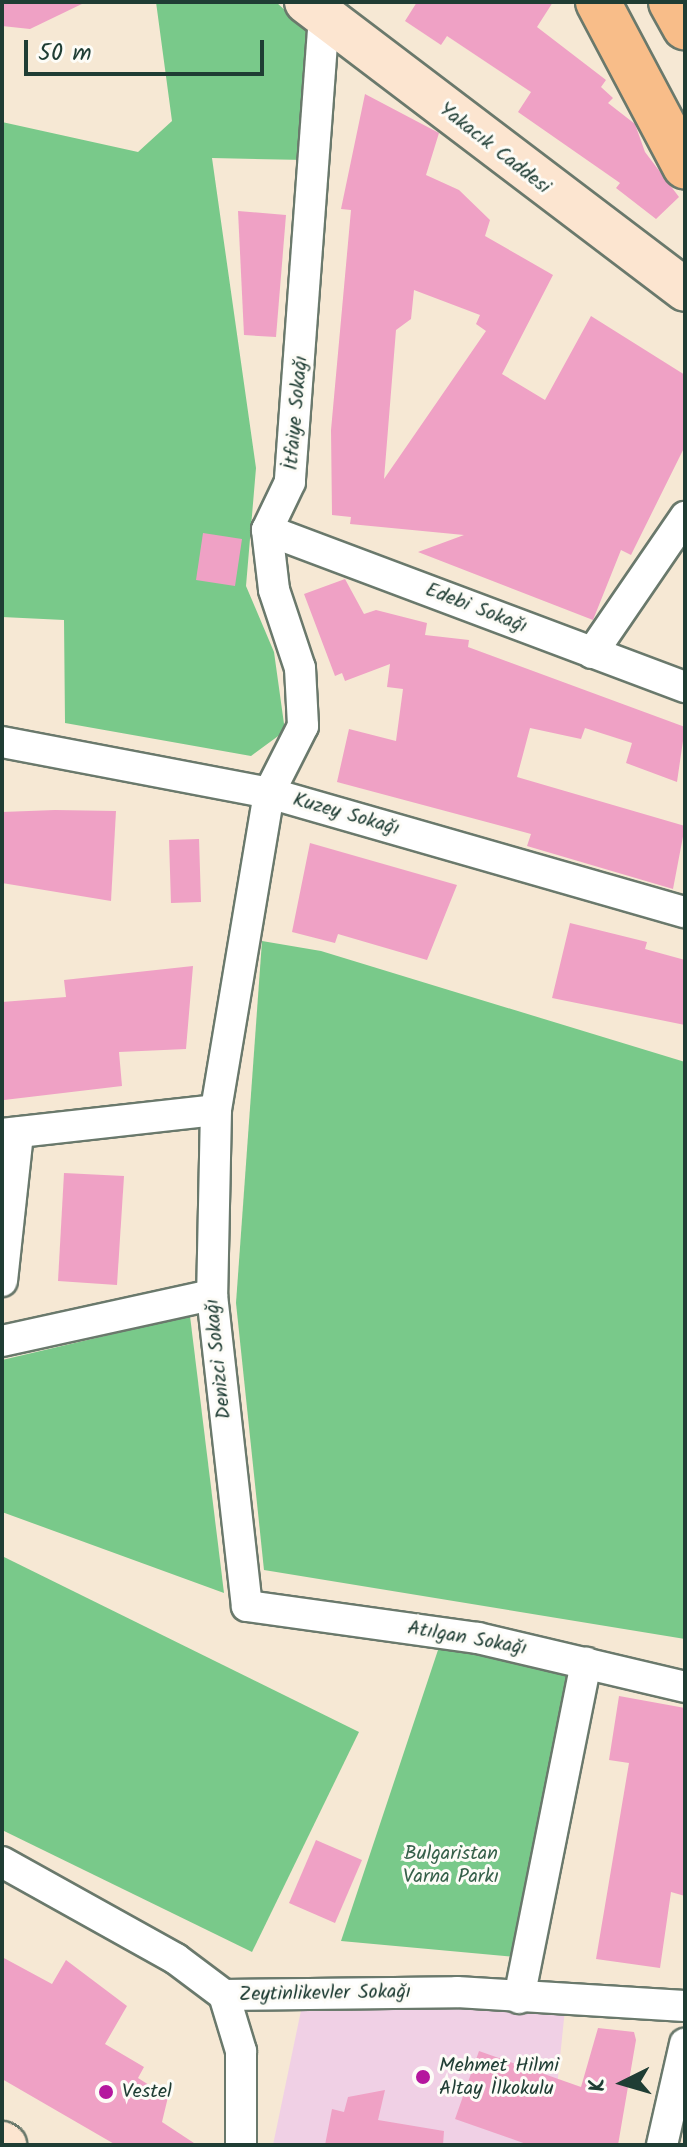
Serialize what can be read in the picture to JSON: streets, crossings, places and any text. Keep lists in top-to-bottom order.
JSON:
{
  "streets": {
    "street": [
      "Yakacık Caddesi",
      "İtfaiye Sokağı",
      "Edebi Sokağı",
      "Kuzey Sokağı",
      "Denizci Sokağı",
      "Atılgan Sokağı",
      "Zeytinlikevler Sokağı"
    ]
  },
  "crossings": [
    ["Yakacık Caddesi", "İtfaiye Sokağı"],
    ["İtfaiye Sokağı", "Edebi Sokağı"],
    ["Kuzey Sokağı", "Denizci Sokağı"],
    ["Denizci Sokağı", "Atılgan Sokağı"]
  ],
  "parks": ["Bulgaristan Varna Parkı"],
  "places": ["Mehmet Hilmi Altay İlkokulu", "Vestel"],
  "scale_bar": "50 m",
  "north": "left"
}
